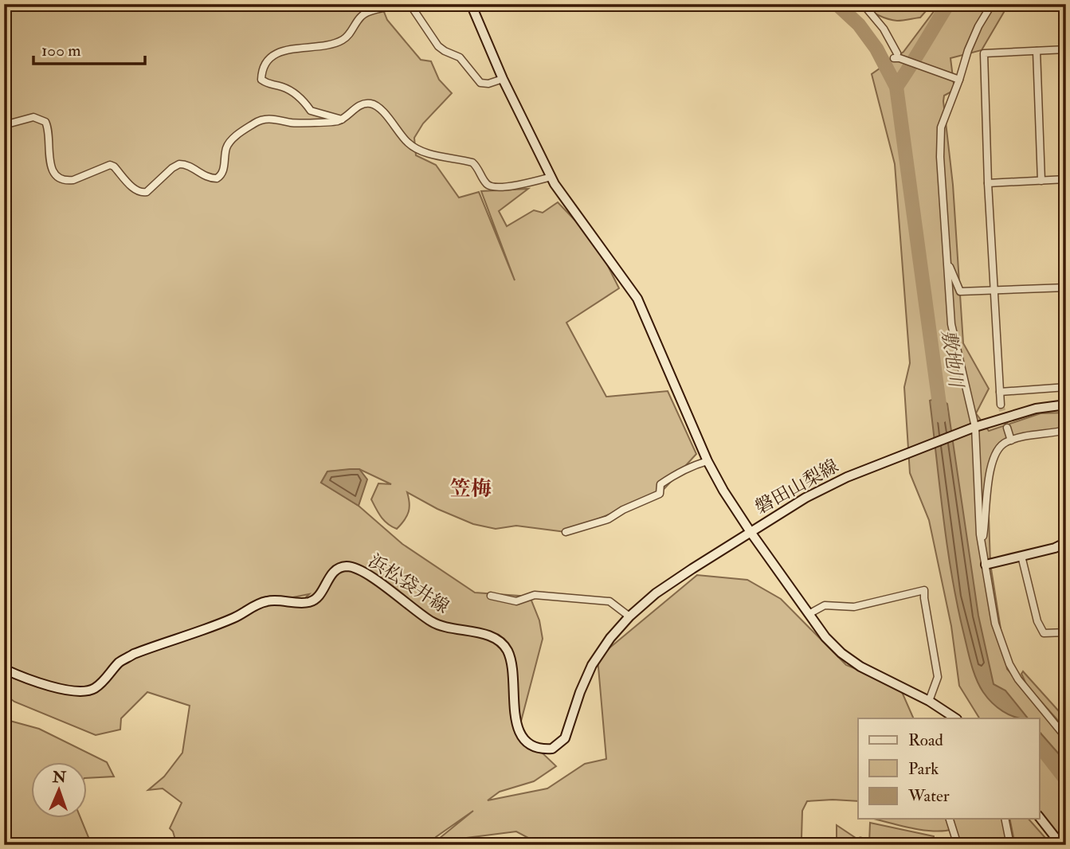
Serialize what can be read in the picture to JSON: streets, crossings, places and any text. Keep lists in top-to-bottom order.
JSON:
{
  "streets": {
    "main road": ["磐田山梨線", "浜松袋井線"]
  },
  "crossings": [
    ["磐田山梨線", "浜松袋井線"]
  ],
  "districts": ["笠梅"],
  "water": ["敷地川"],
  "legend": ["Road", "Park", "Water"],
  "scale_bar": "100 m",
  "north": "top"
}
